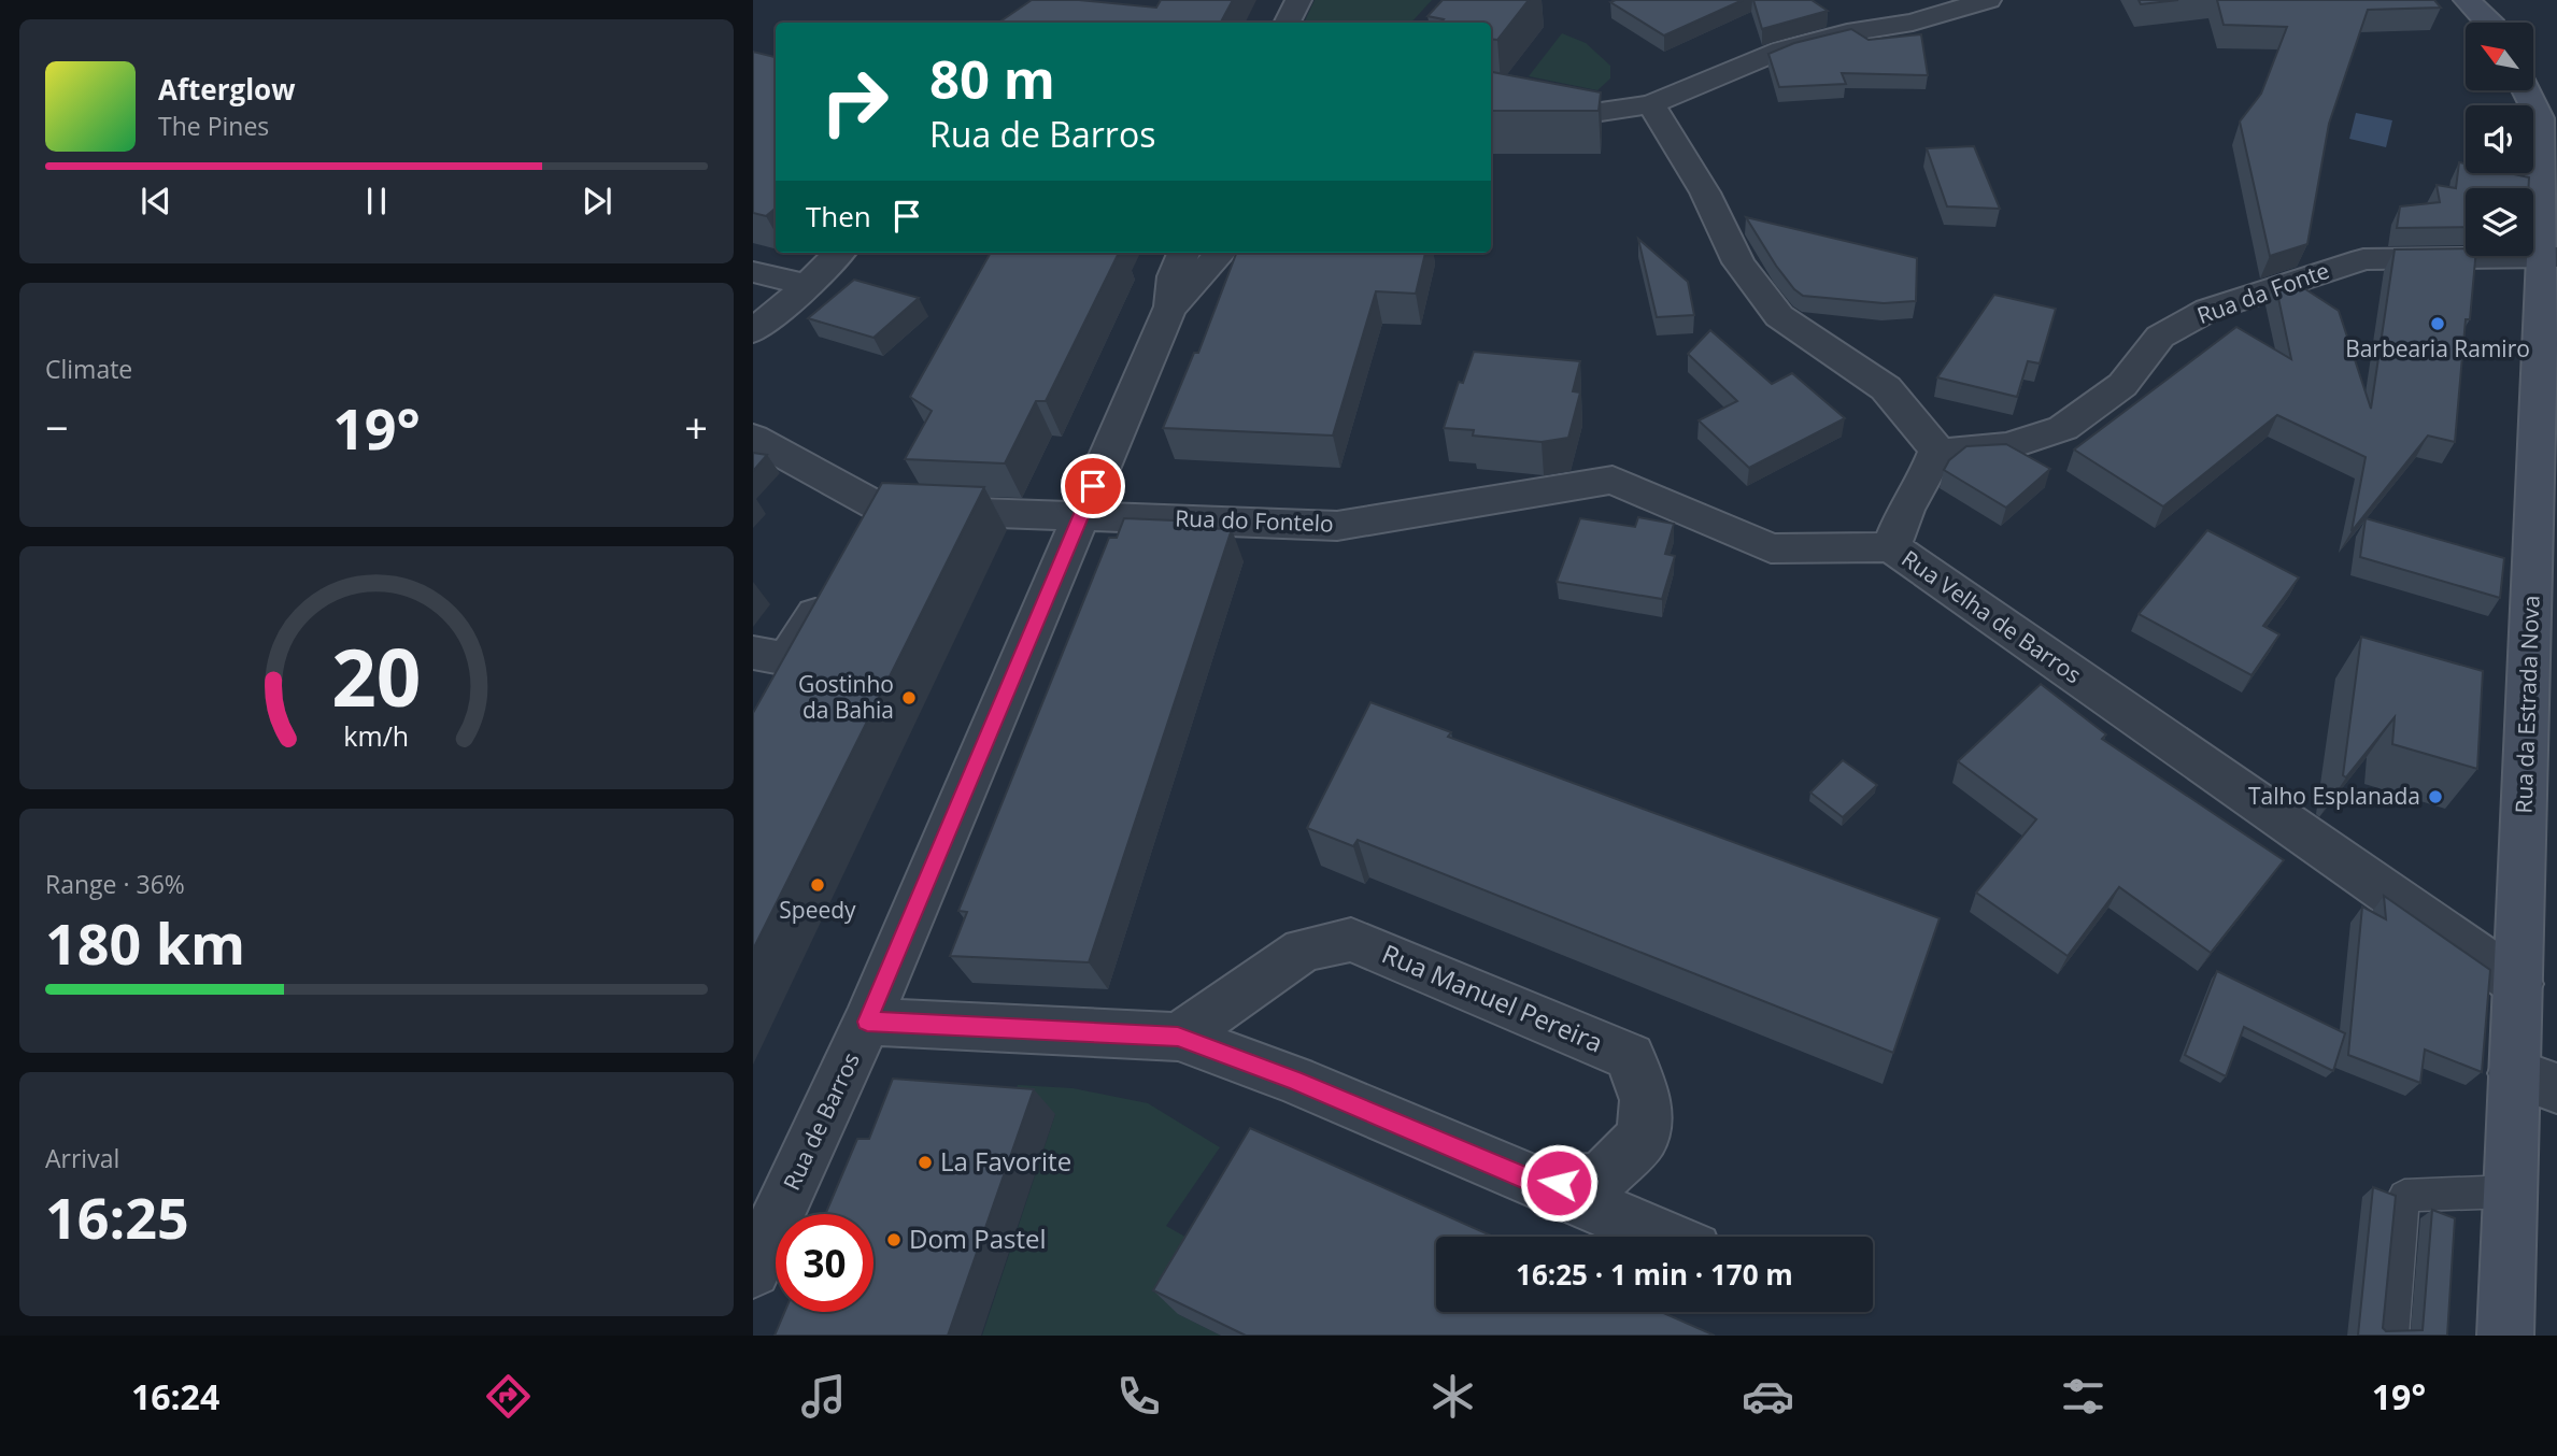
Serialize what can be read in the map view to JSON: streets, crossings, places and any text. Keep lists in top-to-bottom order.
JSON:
{
  "streets": {
    "main road": ["Rua da Estrada Nova"],
    "street": [
      "Rua da Fonte",
      "Rua do Fontelo",
      "Rua Velha de Barros",
      "Rua Manuel Pereira",
      "Rua de Barros"
    ]
  },
  "crossings": [
    ["Rua da Fonte", "Rua Velha de Barros"],
    ["Rua da Fonte", "Rua da Estrada Nova"],
    ["Rua do Fontelo", "Rua Velha de Barros"],
    ["Rua do Fontelo", "Rua de Barros"],
    ["Rua Velha de Barros", "Rua da Estrada Nova"],
    ["Rua Manuel Pereira", "Rua de Barros"]
  ],
  "places": [
    "Barbearia Ramiro",
    "Gostinho da Bahia",
    "Talho Esplanada",
    "Speedy",
    "La Favorite",
    "Dom Pastel"
  ],
  "north": "top left",
  "page": {
    "turn": ["80 m", "Rua de Barros"],
    "song": ["Afterglow", "The Pines"],
    "then": "Then",
    "tile": [
      "Climate",
      ["Range · 36%", "180 km"],
      ["Arrival", "16:25"]
    ],
    "heat": ["−", "19°", "+"],
    "limit": "30",
    "trip": "16:25 · 1 min · 170 m",
    "tabs": ["16:24", "19°"],
    "gauge": ["20", "km/h"]
  }
}
